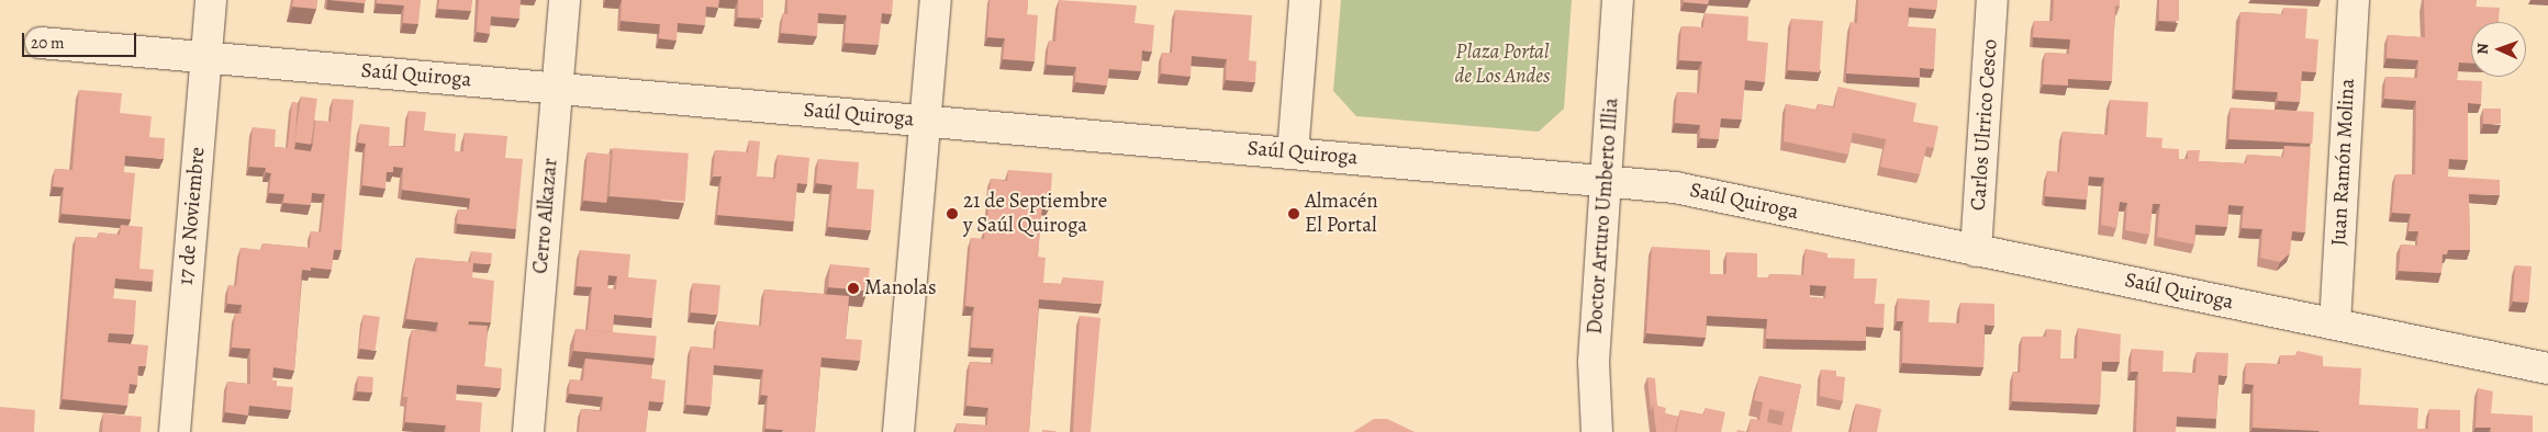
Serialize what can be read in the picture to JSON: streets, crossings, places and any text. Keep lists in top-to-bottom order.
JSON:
{
  "streets": {
    "street": [
      "Saúl Quiroga",
      "Carlos Ulrrico Cesco",
      "Juan Ramón Molina",
      "17 de Noviembre",
      "Cerro Alkazar",
      "Doctor Arturo Umberto Illia"
    ]
  },
  "crossings": [
    ["Saúl Quiroga", "Carlos Ulrrico Cesco"],
    ["Saúl Quiroga", "Juan Ramón Molina"],
    ["Saúl Quiroga", "17 de Noviembre"],
    ["Saúl Quiroga", "Cerro Alkazar"],
    ["Saúl Quiroga", "Doctor Arturo Umberto Illia"]
  ],
  "parks": ["Plaza Portal de Los Andes"],
  "places": ["21 de Septiembre y Saúl Quiroga", "Almacén El Portal", "Manolas"],
  "scale_bar": "20 m",
  "north": "left"
}
